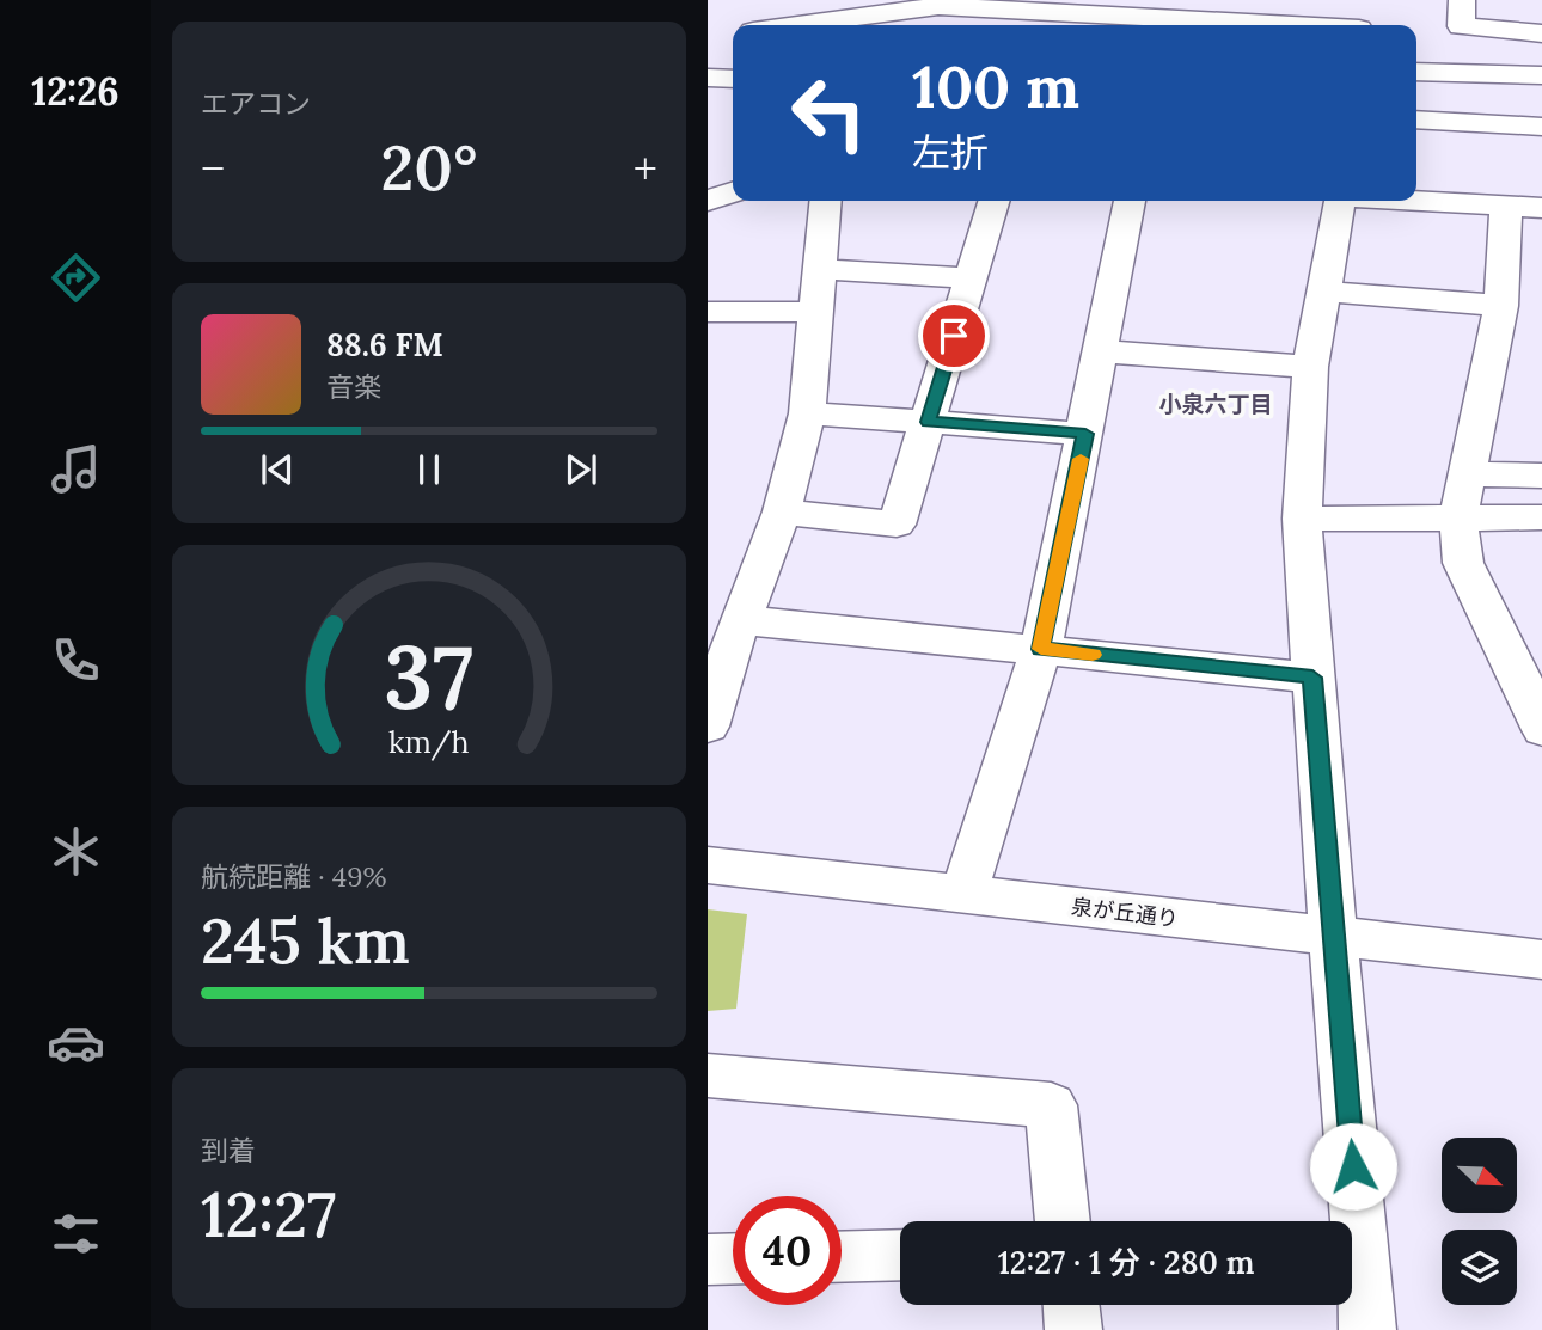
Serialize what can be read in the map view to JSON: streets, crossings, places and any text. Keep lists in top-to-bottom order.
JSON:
{
  "streets": {
    "street": ["泉が丘通り"]
  },
  "districts": ["小泉六丁目"],
  "north": "bottom right",
  "page": {
    "tabs": "12:26",
    "tile": [
      "エアコン",
      ["航続距離 · 49%", "245 km"],
      ["到着", "12:27"]
    ],
    "turn": ["100 m", "左折"],
    "heat": ["−", "20°", "+"],
    "song": ["88.6 FM", "音楽"],
    "limit": "40",
    "trip": "12:27 · 1 分 · 280 m",
    "gauge": ["37", "km/h"]
  }
}
